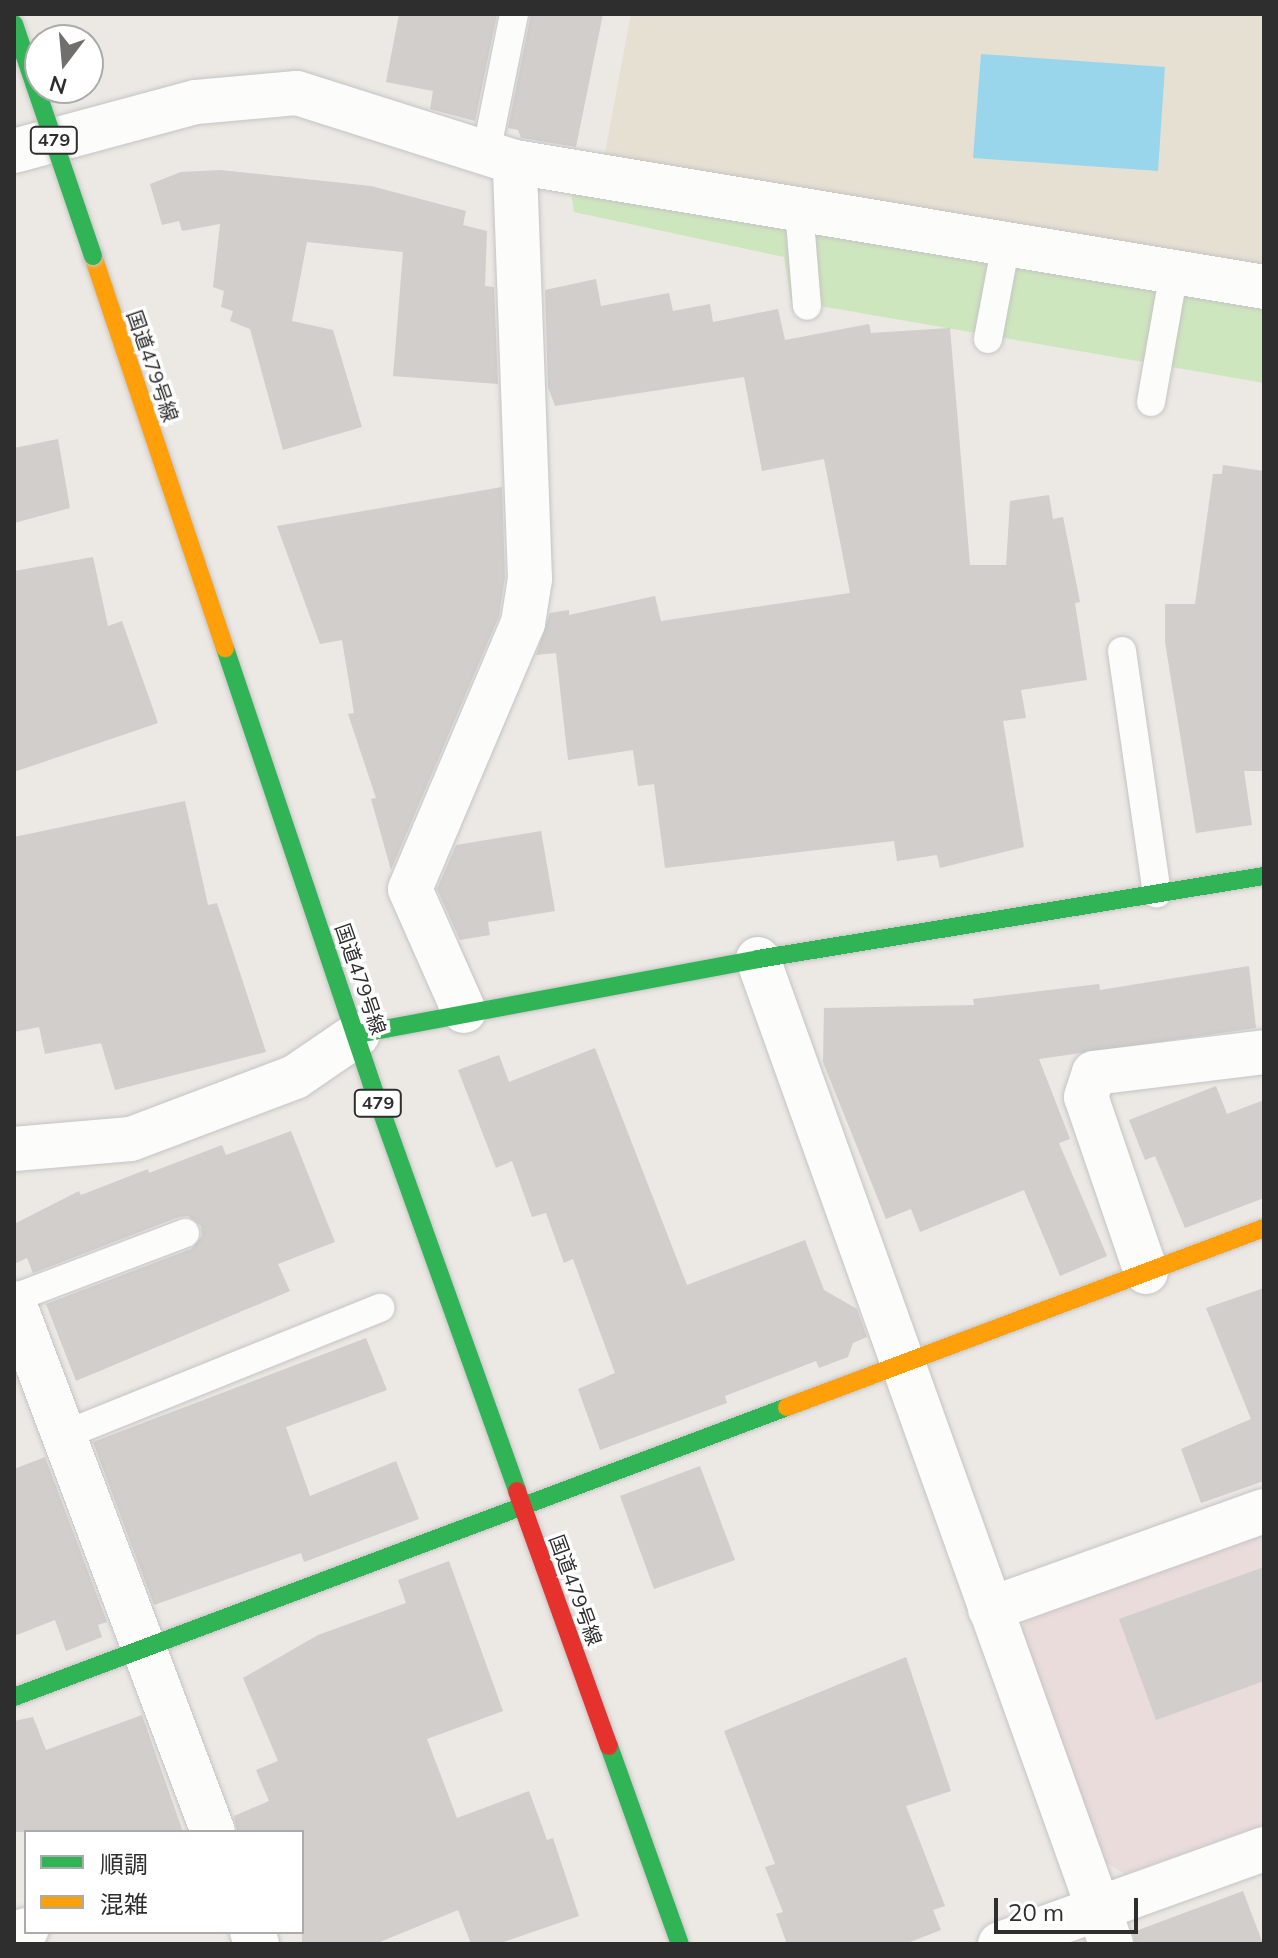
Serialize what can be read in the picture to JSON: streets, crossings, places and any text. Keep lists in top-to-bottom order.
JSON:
{
  "streets": {
    "main road": ["479", "国道479号線"]
  },
  "legend": ["順調", "混雑"],
  "scale_bar": "20 m",
  "north": "bottom"
}
